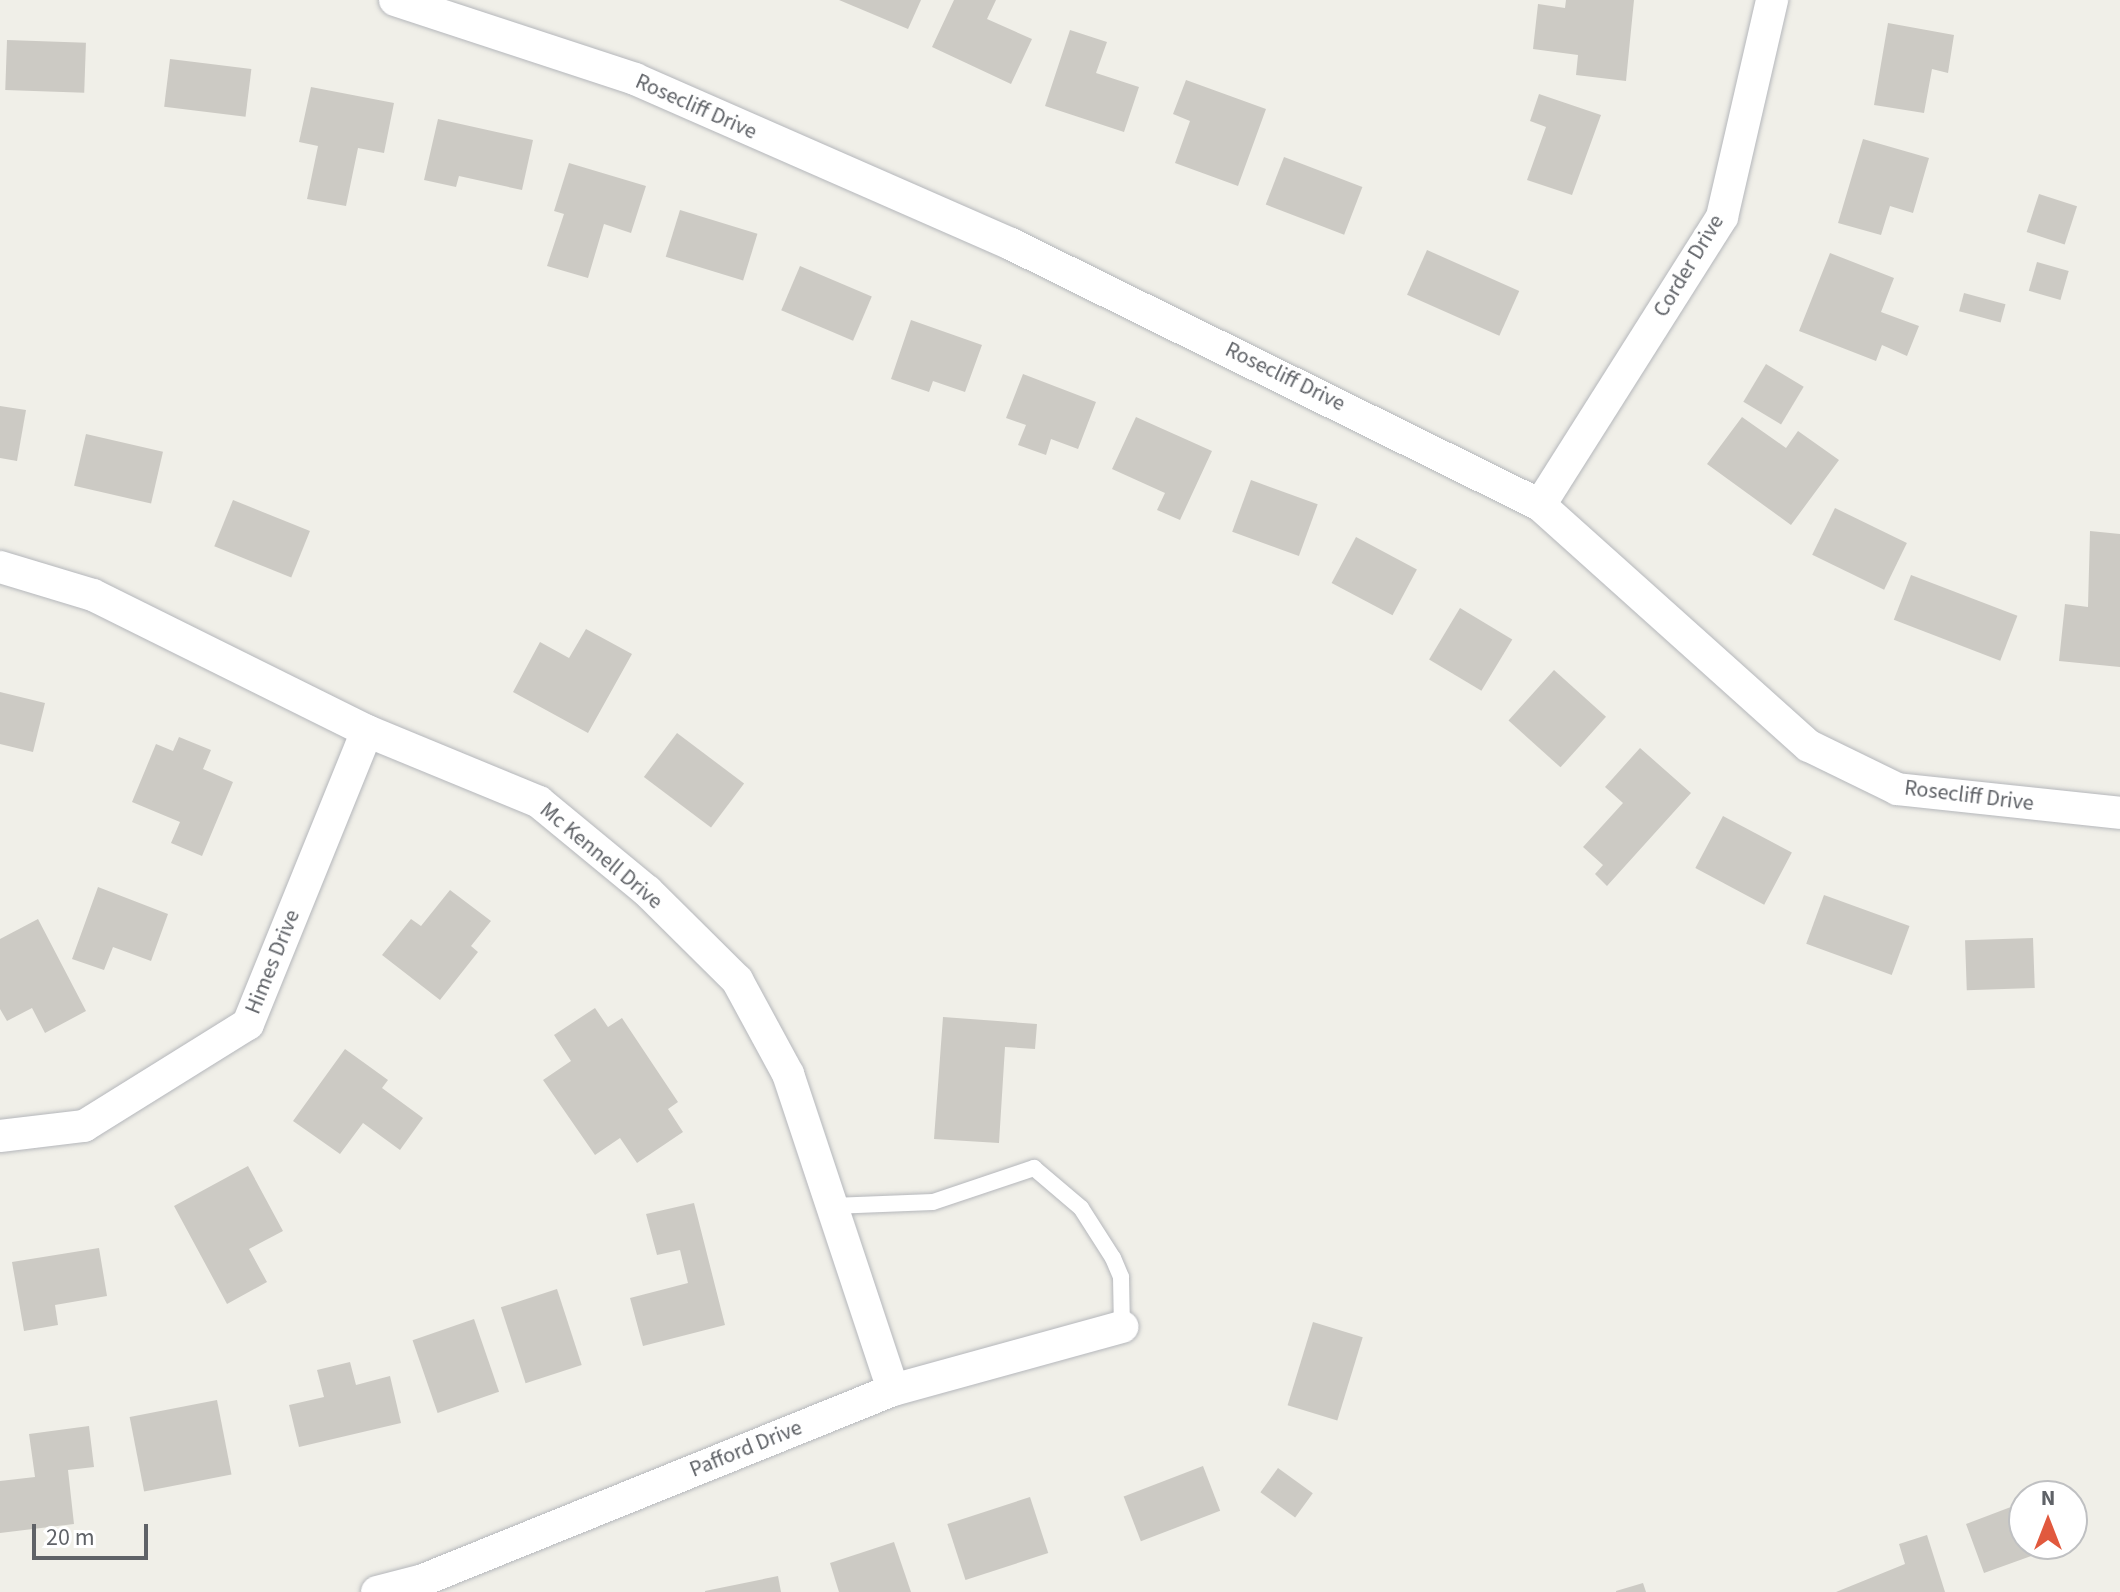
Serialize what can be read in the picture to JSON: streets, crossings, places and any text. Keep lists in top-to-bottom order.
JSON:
{
  "streets": {
    "street": [
      "Rosecliff Drive",
      "Corder Drive",
      "Mc Kennell Drive",
      "Himes Drive",
      "Pafford Drive"
    ]
  },
  "crossings": [
    ["Rosecliff Drive", "Corder Drive"],
    ["Mc Kennell Drive", "Himes Drive"],
    ["Mc Kennell Drive", "Pafford Drive"]
  ],
  "scale_bar": "20 m",
  "north": "top"
}
